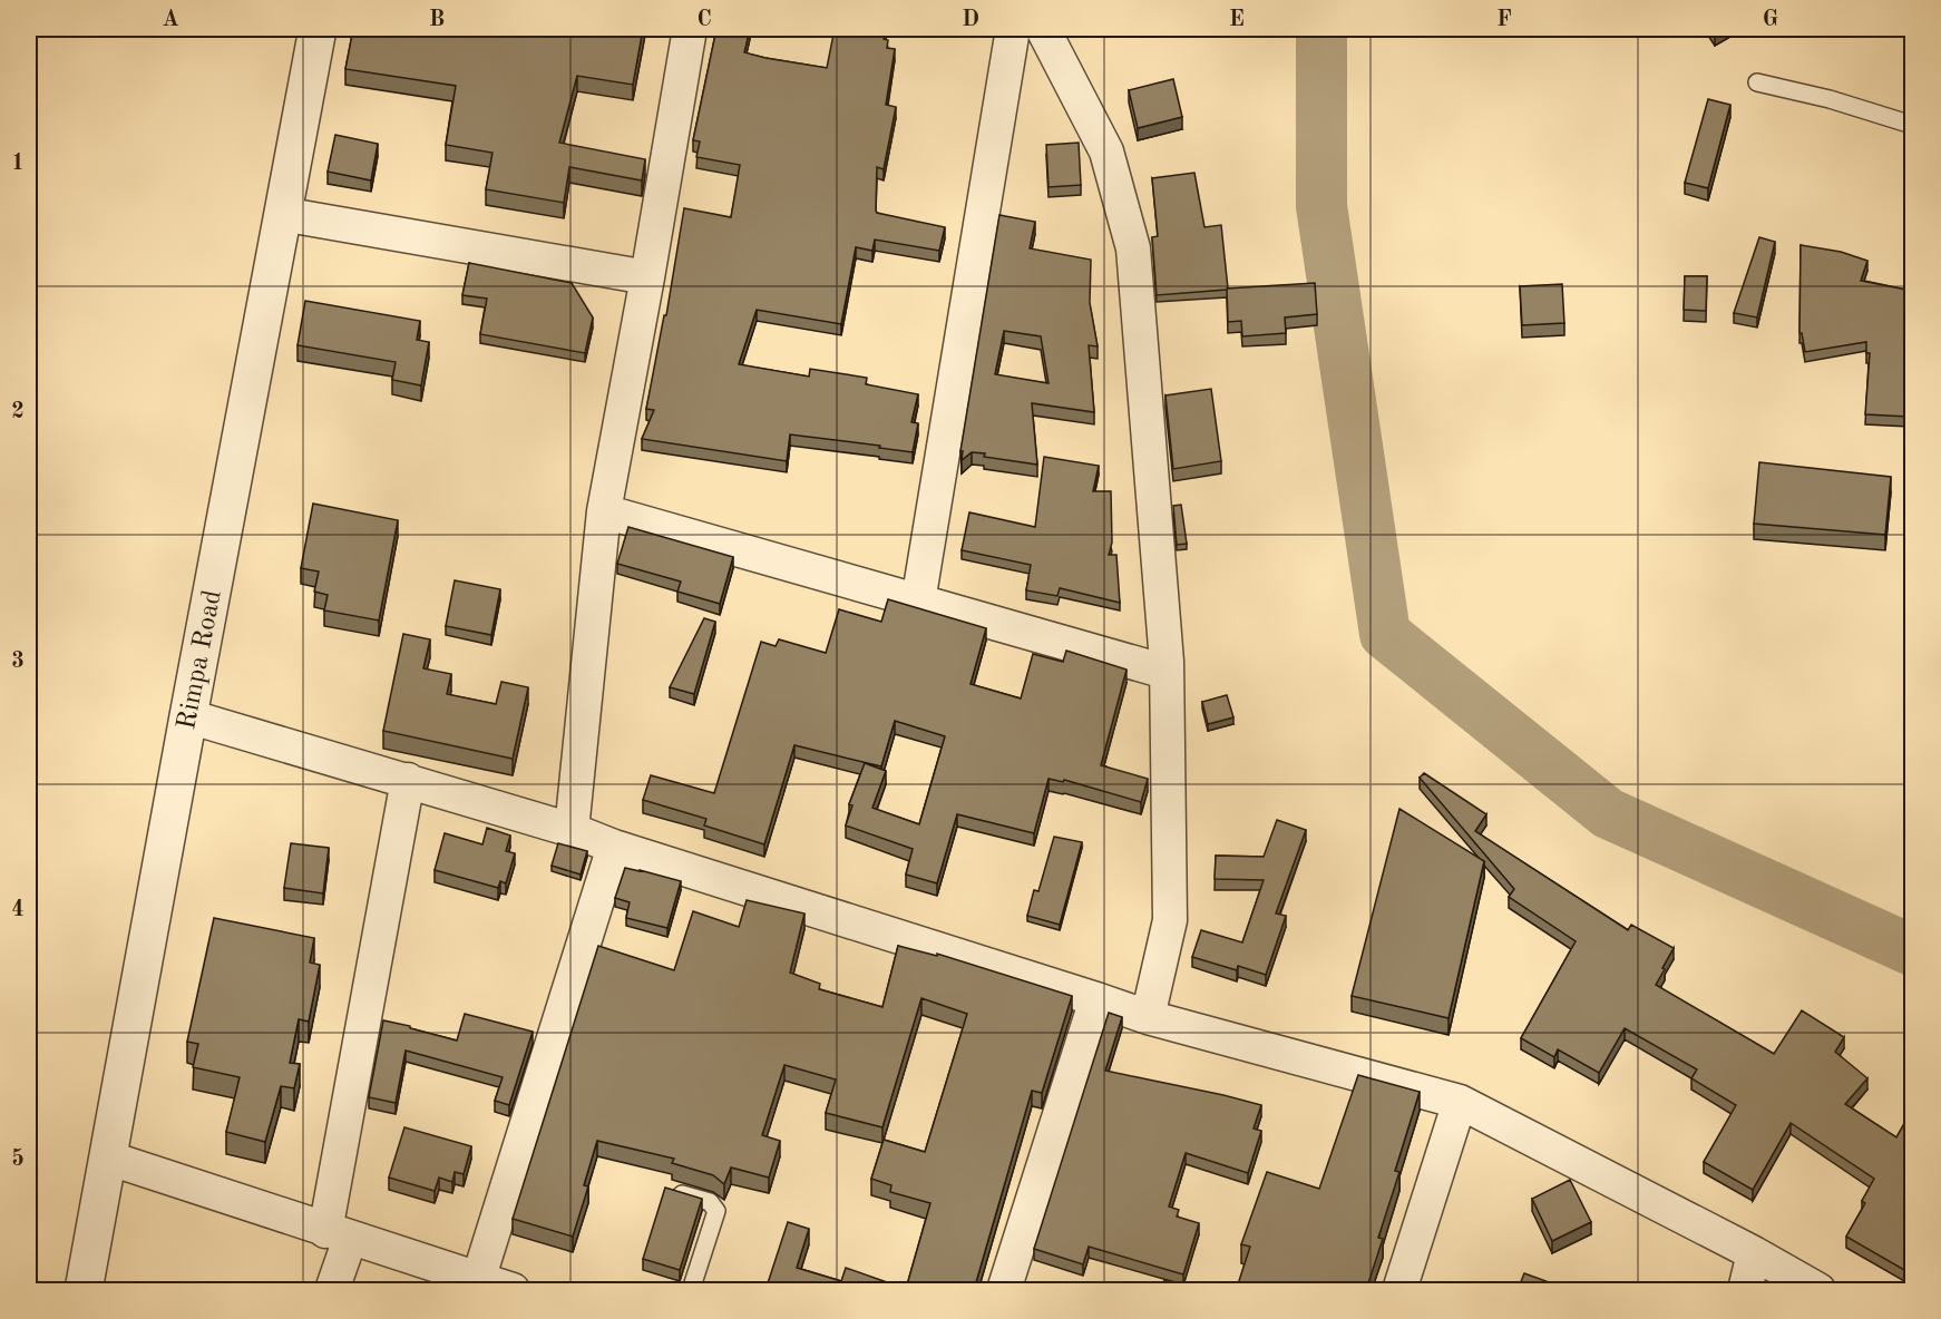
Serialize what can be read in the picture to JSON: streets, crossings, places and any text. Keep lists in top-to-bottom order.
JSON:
{
  "streets": {
    "street": ["Rimpa Road"]
  },
  "grid": {
    "columns": [
      "A",
      "B",
      "C",
      "D",
      "E",
      "F",
      "G"
    ],
    "rows": [
      "1",
      "2",
      "3",
      "4",
      "5"
    ]
  }
}
